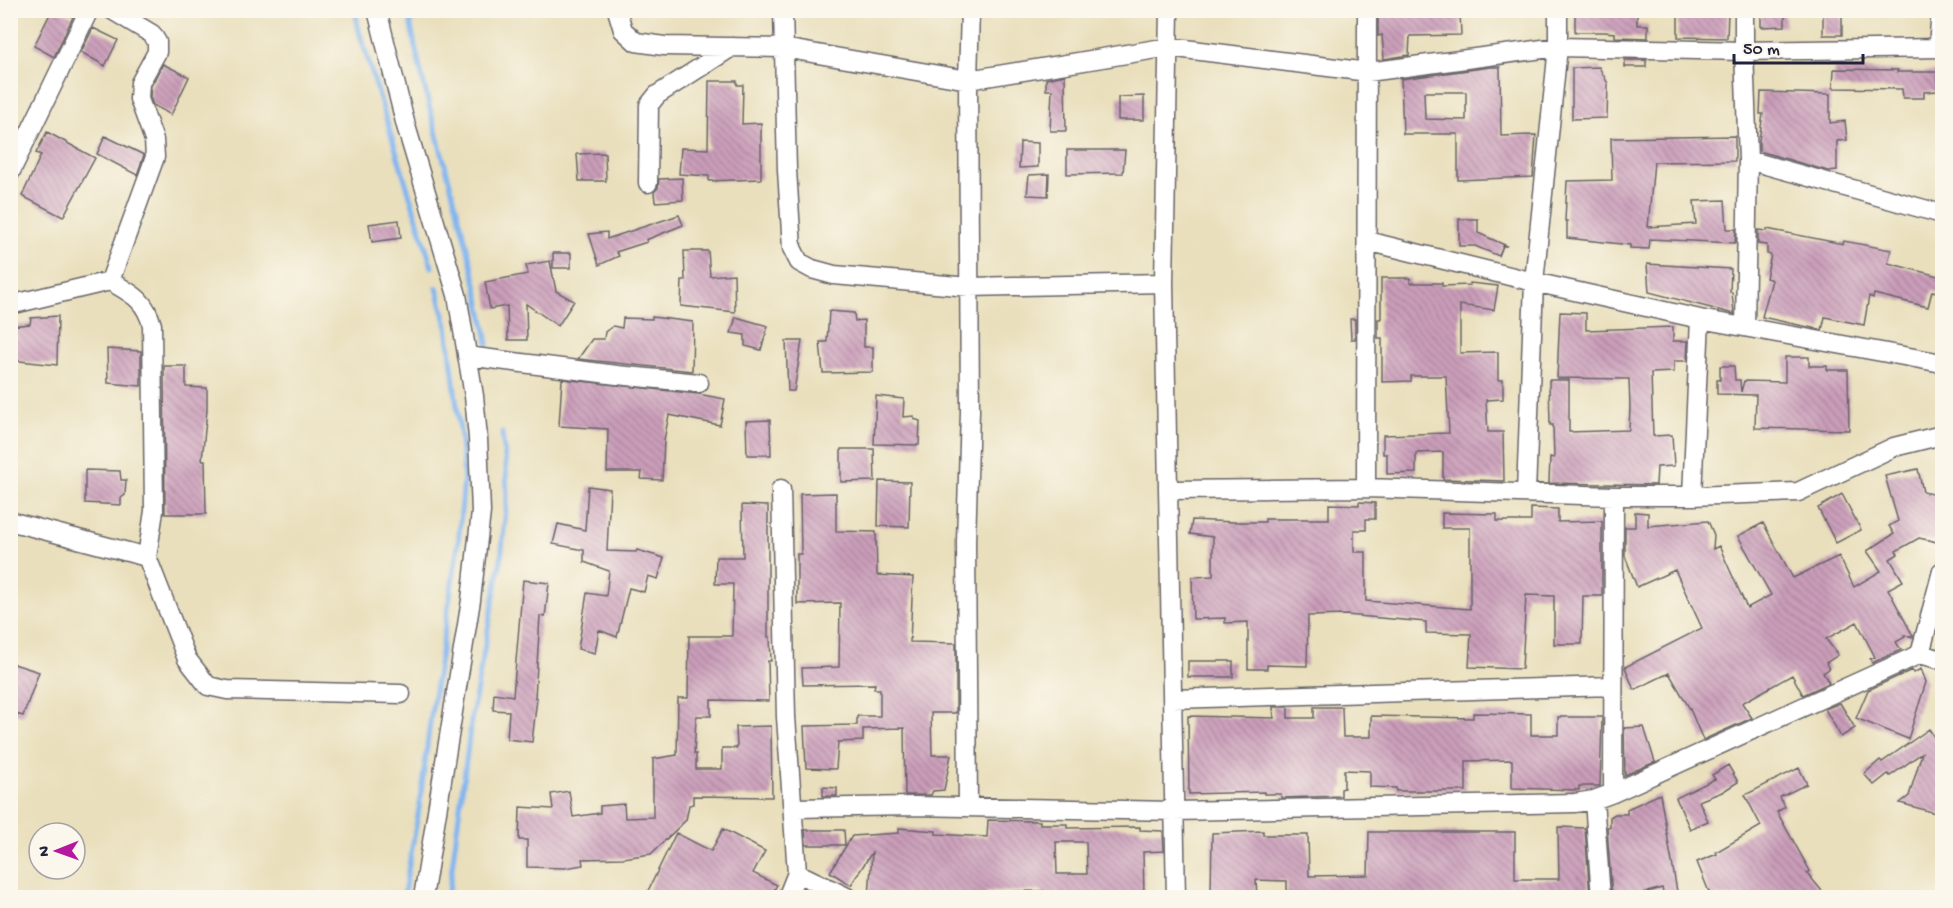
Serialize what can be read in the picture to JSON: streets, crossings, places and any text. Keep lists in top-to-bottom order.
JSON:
{
  "scale_bar": "50 m",
  "north": "left"
}
